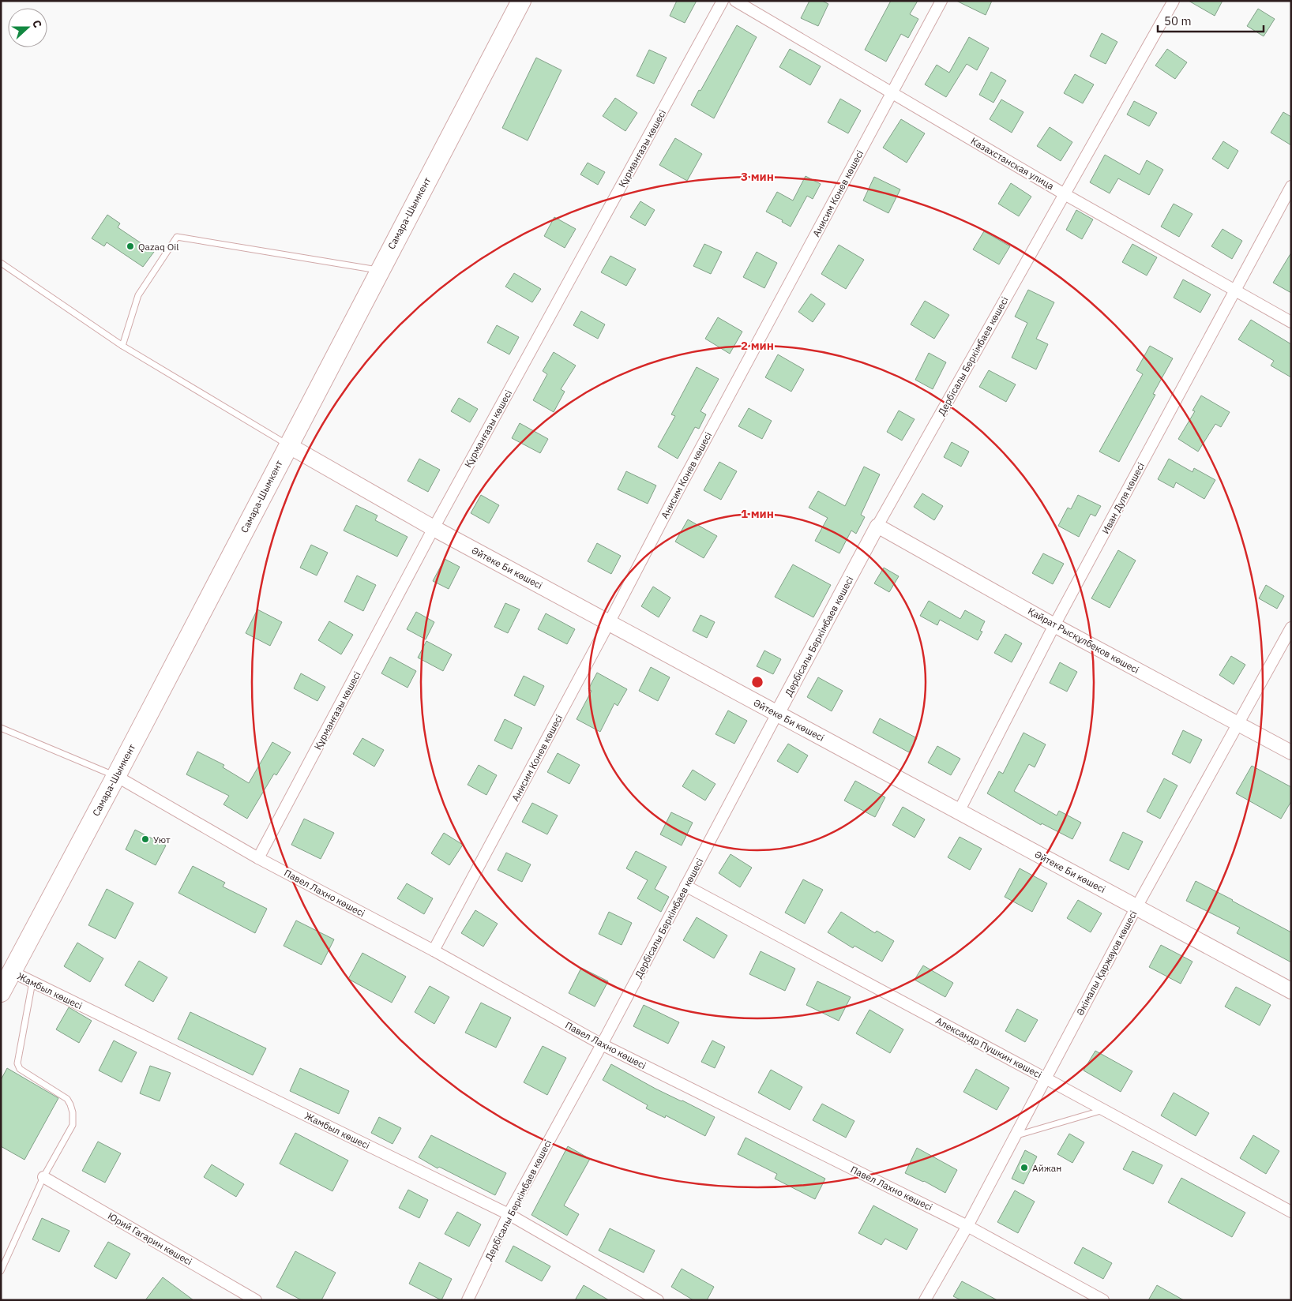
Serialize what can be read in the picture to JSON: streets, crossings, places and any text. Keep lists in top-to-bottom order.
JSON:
{
  "streets": {
    "highway": ["Самара-Шымкент"],
    "main road": ["Әйтеке Би көшесі"],
    "street": [
      "Құрманғазы көшесі",
      "Казахстанская улица",
      "Анисим Конев көшесі",
      "Дербісалы Беркімбаев көшесі",
      "Иван Дуля көшесі",
      "Қайрат Рысқұлбеков көшесі",
      "Павел Лахно көшесі",
      "Әкімалы Қаржауов көшесі",
      "Жамбыл көшесі",
      "Александр Пушкин көшесі",
      "Юрий Гагарин көшесі"
    ]
  },
  "crossings": [
    ["Құрманғазы көшесі", "Әйтеке Би көшесі"],
    ["Құрманғазы көшесі", "Павел Лахно көшесі"],
    ["Казахстанская улица", "Анисим Конев көшесі"],
    ["Казахстанская улица", "Дербісалы Беркімбаев көшесі"],
    ["Казахстанская улица", "Иван Дуля көшесі"],
    ["Анисим Конев көшесі", "Әйтеке Би көшесі"],
    ["Анисим Конев көшесі", "Павел Лахно көшесі"],
    ["Самара-Шымкент", "Әйтеке Би көшесі"],
    ["Самара-Шымкент", "Павел Лахно көшесі"],
    ["Самара-Шымкент", "Жамбыл көшесі"],
    ["Дербісалы Беркімбаев көшесі", "Әйтеке Би көшесі"],
    ["Дербісалы Беркімбаев көшесі", "Қайрат Рысқұлбеков көшесі"],
    ["Дербісалы Беркімбаев көшесі", "Павел Лахно көшесі"],
    ["Дербісалы Беркімбаев көшесі", "Жамбыл көшесі"],
    ["Дербісалы Беркімбаев көшесі", "Александр Пушкин көшесі"],
    ["Иван Дуля көшесі", "Әйтеке Би көшесі"],
    ["Иван Дуля көшесі", "Қайрат Рысқұлбеков көшесі"],
    ["Әйтеке Би көшесі", "Әкімалы Қаржауов көшесі"],
    ["Қайрат Рысқұлбеков көшесі", "Әкімалы Қаржауов көшесі"],
    ["Павел Лахно көшесі", "Әкімалы Қаржауов көшесі"],
    ["Әкімалы Қаржауов көшесі", "Александр Пушкин көшесі"]
  ],
  "places": ["Qazaq Oil", "Уют", "Айжан"],
  "scale_bar": "50 m",
  "north": "right",
  "rings": ["3 мин", "2 мин", "1 мин"]
}
